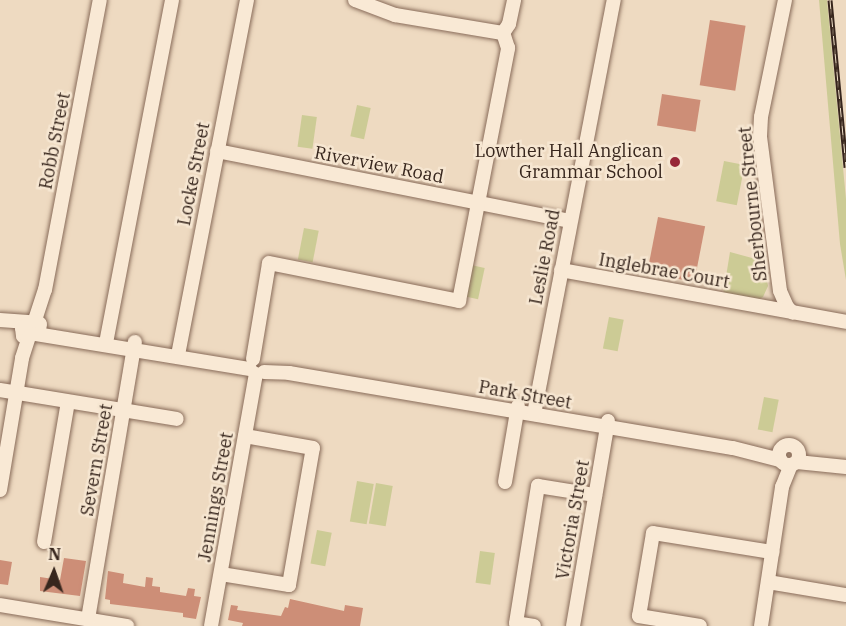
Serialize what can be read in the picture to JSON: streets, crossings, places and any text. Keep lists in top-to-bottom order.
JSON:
{
  "streets": {
    "street": [
      "Robb Street",
      "Riverview Road",
      "Locke Street",
      "Sherbourne Street",
      "Leslie Road",
      "Inglebrae Court",
      "Park Street",
      "Severn Street",
      "Jennings Street",
      "Victoria Street"
    ]
  },
  "crossings": [
    ["Robb Street", "Park Street"],
    ["Riverview Road", "Locke Street"],
    ["Riverview Road", "Leslie Road"],
    ["Riverview Road", "Jennings Street"],
    ["Locke Street", "Park Street"],
    ["Sherbourne Street", "Inglebrae Court"],
    ["Leslie Road", "Inglebrae Court"],
    ["Leslie Road", "Park Street"],
    ["Park Street", "Severn Street"],
    ["Park Street", "Jennings Street"],
    ["Park Street", "Victoria Street"]
  ],
  "places": ["Lowther Hall Anglican Grammar School"],
  "north": "top"
}
